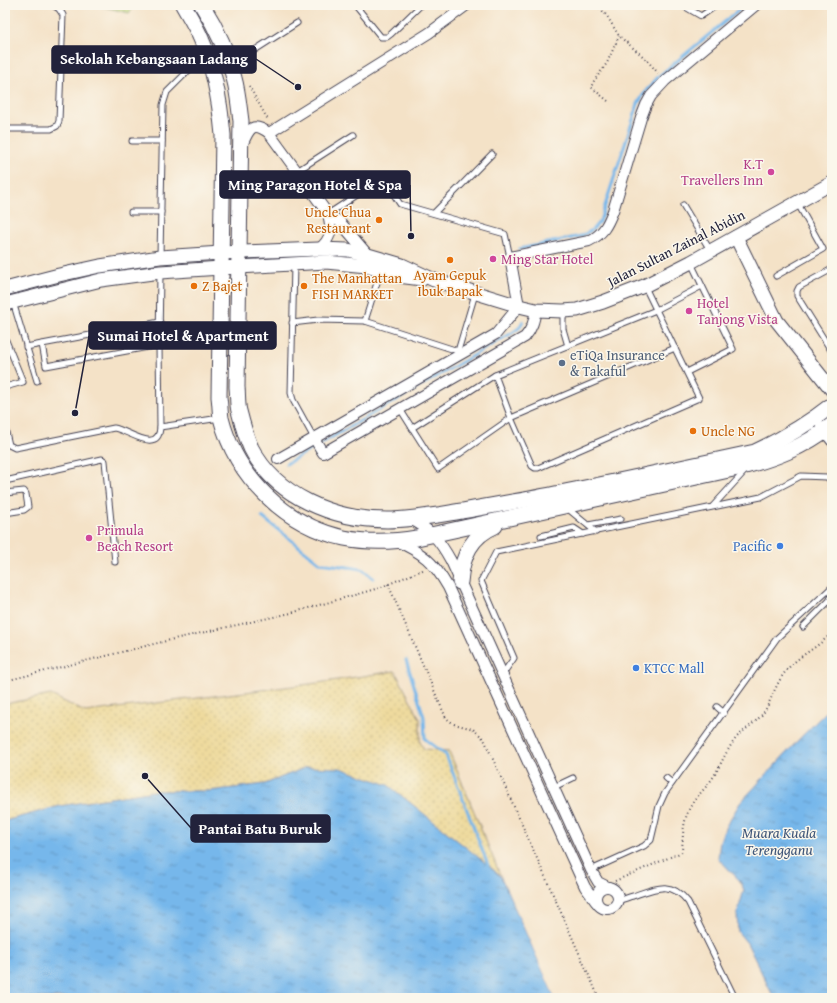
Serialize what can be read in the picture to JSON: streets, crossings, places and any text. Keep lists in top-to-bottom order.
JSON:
{
  "streets": {
    "street": ["Jalan Sultan Zainal Abidin"]
  },
  "water": ["Muara Kuala Terengganu"],
  "places": [
    "Sekolah Kebangsaan Ladang",
    "K.T Travellers Inn",
    "Uncle Chua Restaurant",
    "Ming Paragon Hotel & Spa",
    "Ming Star Hotel",
    "Ayam Gepuk Ibuk Bapak",
    "Z Bajet",
    "The Manhattan FISH MARKET",
    "Hotel Tanjong Vista",
    "eTiQa Insurance & Takaful",
    "Sumai Hotel & Apartment",
    "Uncle NG",
    "Primula Beach Resort",
    "Pacific",
    "KTCC Mall",
    "Pantai Batu Buruk"
  ]
}
